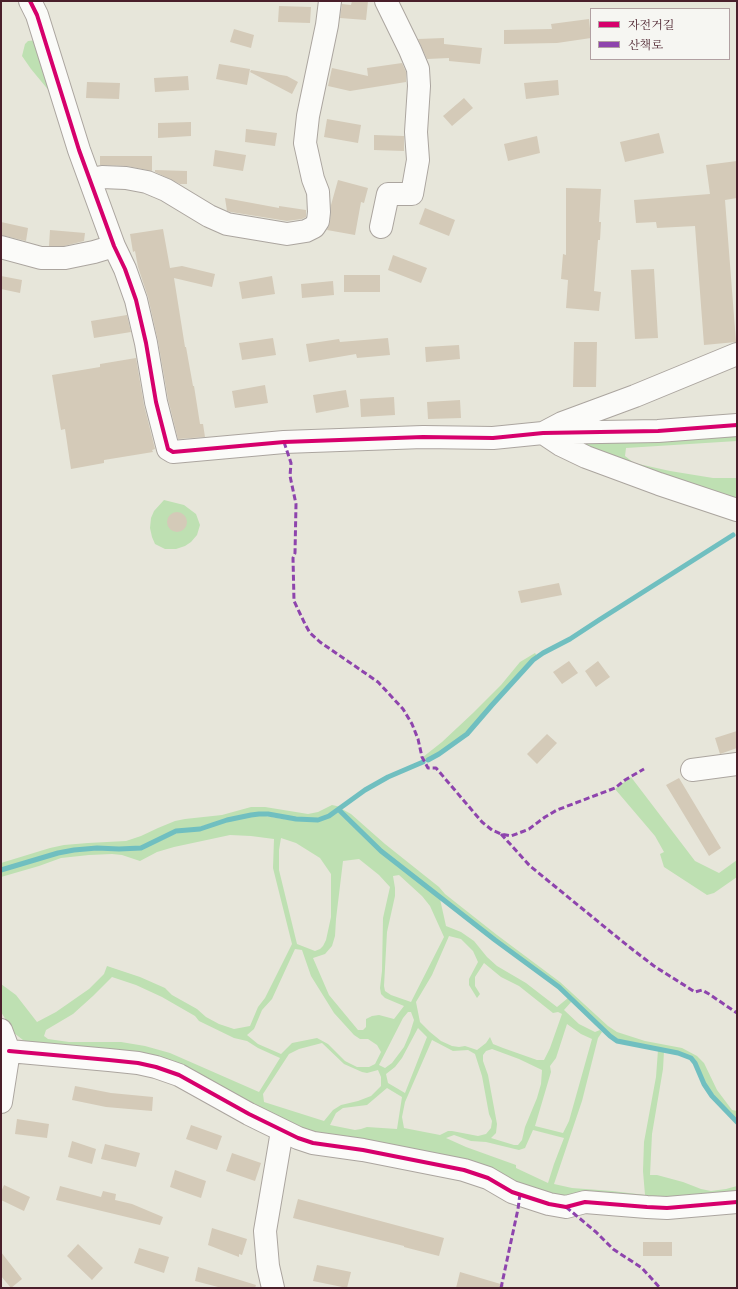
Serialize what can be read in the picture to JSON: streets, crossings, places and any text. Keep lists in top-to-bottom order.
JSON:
{
  "legend": ["자전거길", "산책로"]
}
